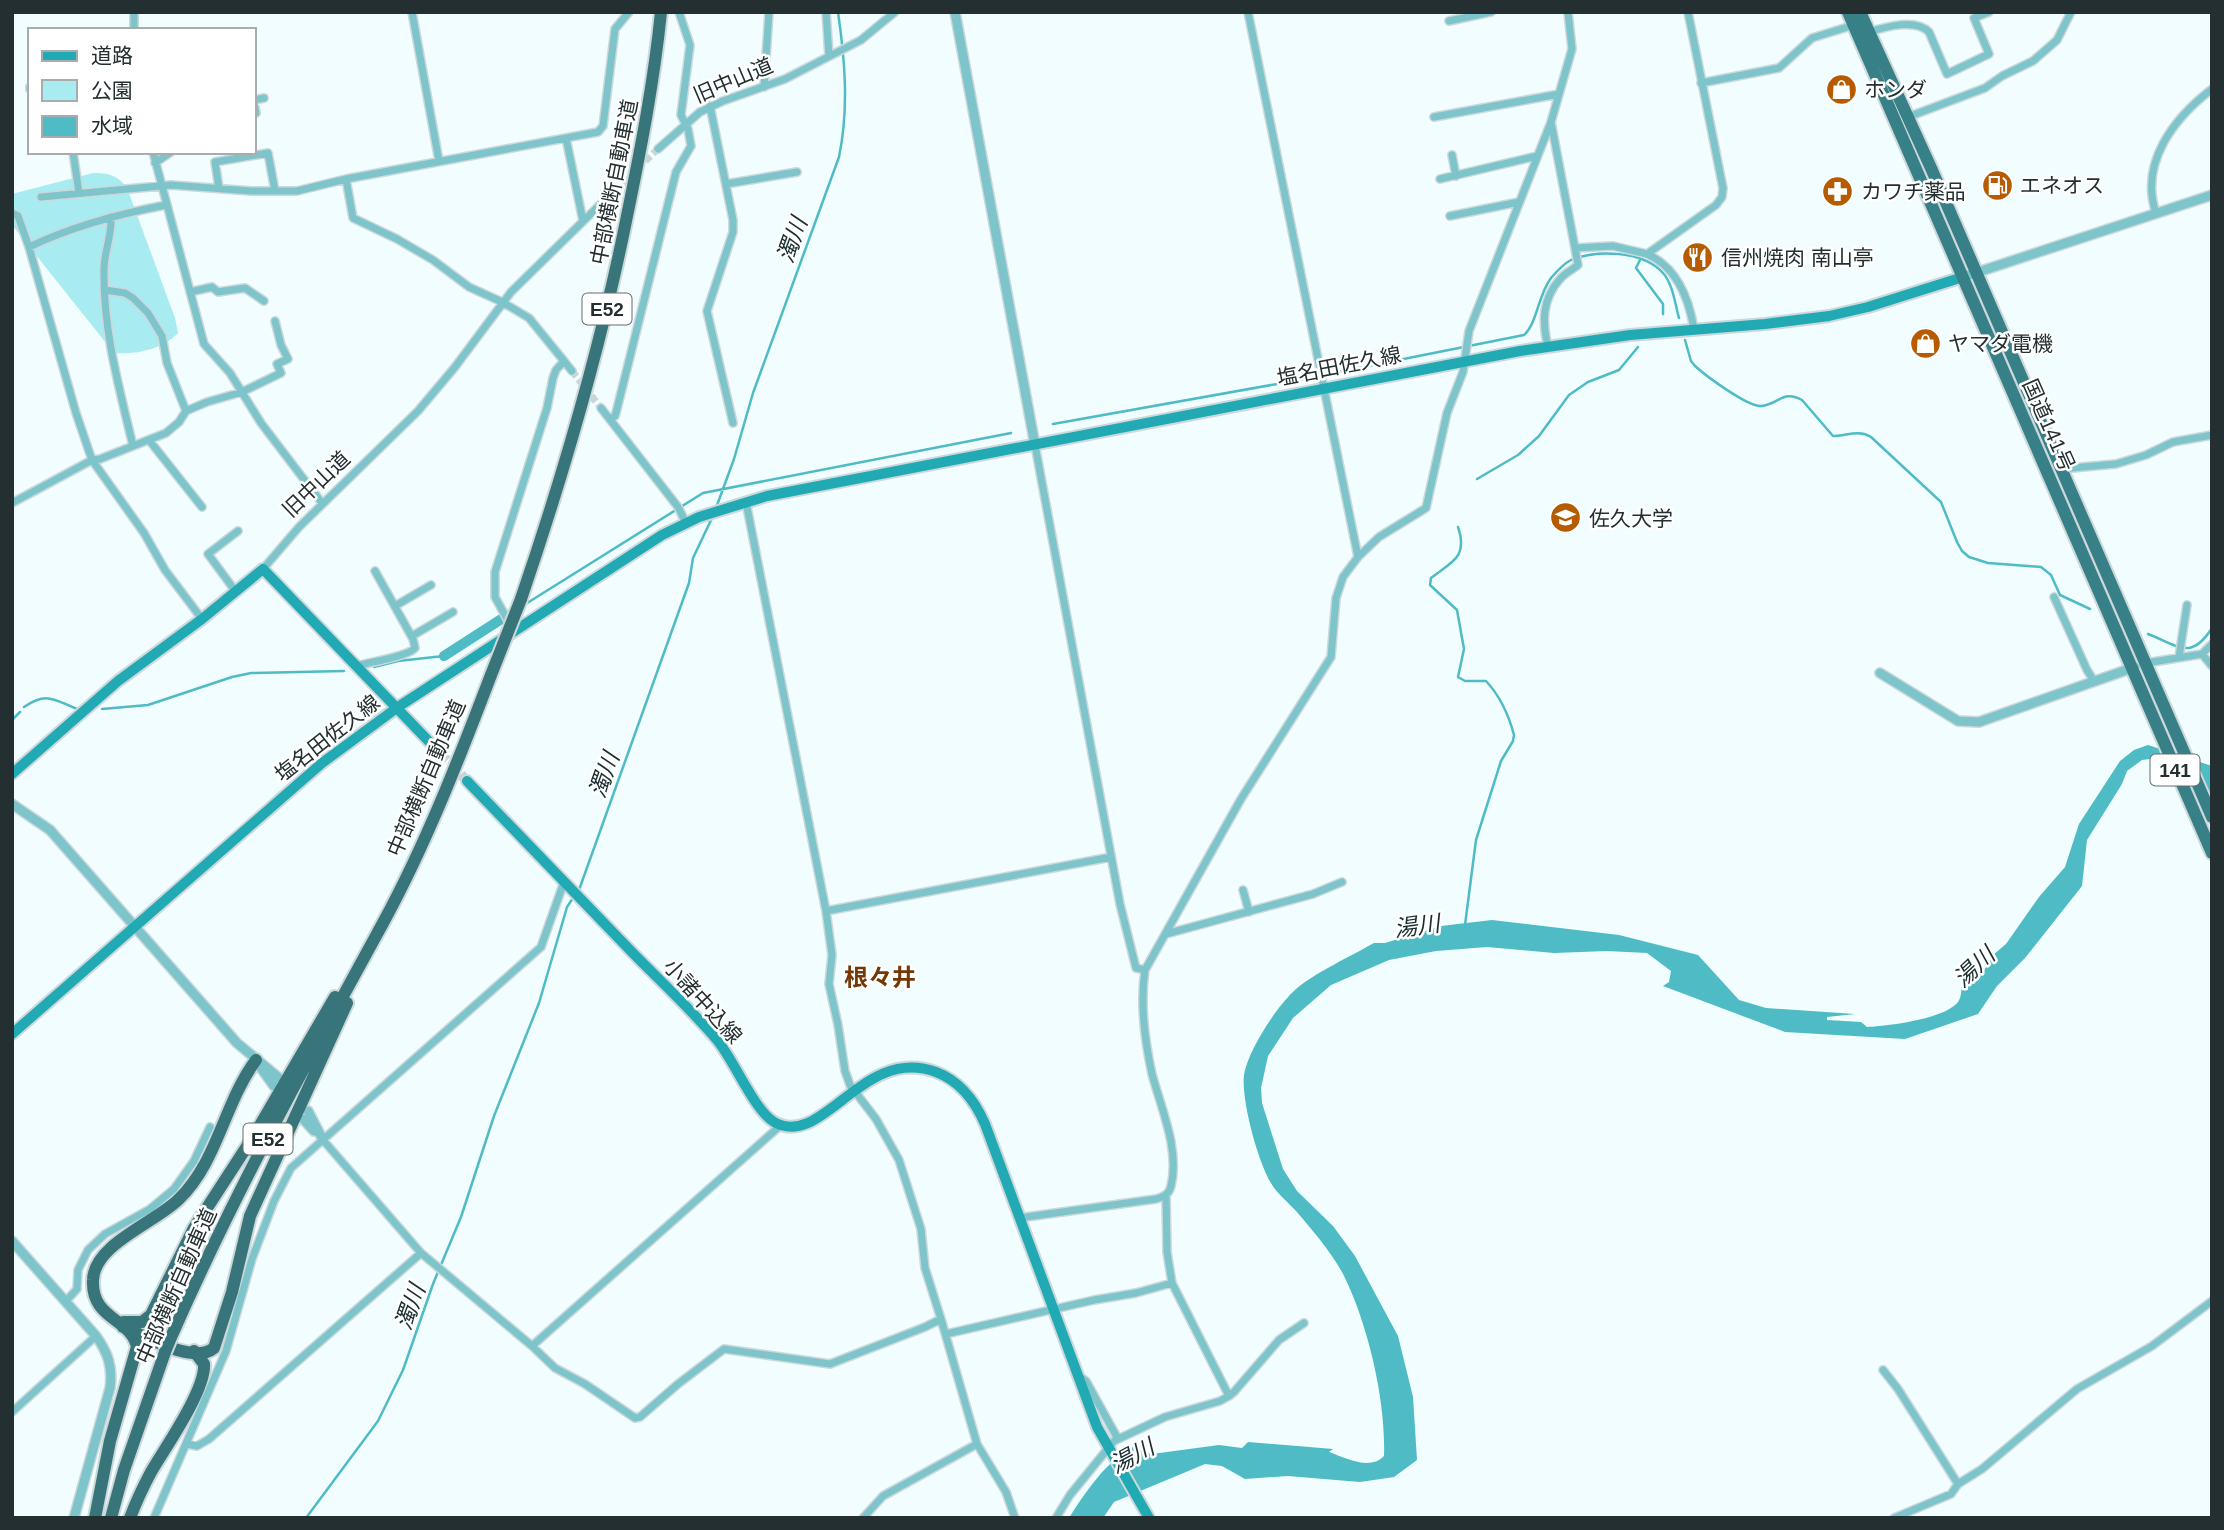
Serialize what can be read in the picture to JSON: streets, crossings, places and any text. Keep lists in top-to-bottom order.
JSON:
{
  "streets": {
    "highway": [
      "中部横断自動車道",
      "E52",
      "国道141号",
      "141"
    ],
    "main road": ["旧中山道", "塩名田佐久線", "小諸中込線"]
  },
  "crossings": [
    ["塩名田佐久線", "国道141号"]
  ],
  "districts": ["根々井"],
  "water": ["濁川", "湯川"],
  "places": {
    "shop": ["ホンダ", "ヤマダ電機"],
    "fuel station": ["エネオス"],
    "pharmacy": ["カワチ薬品"],
    "restaurant": ["信州焼肉 南山亭"],
    "school or university": ["佐久大学"]
  },
  "legend": ["道路", "公園", "水域"]
}
